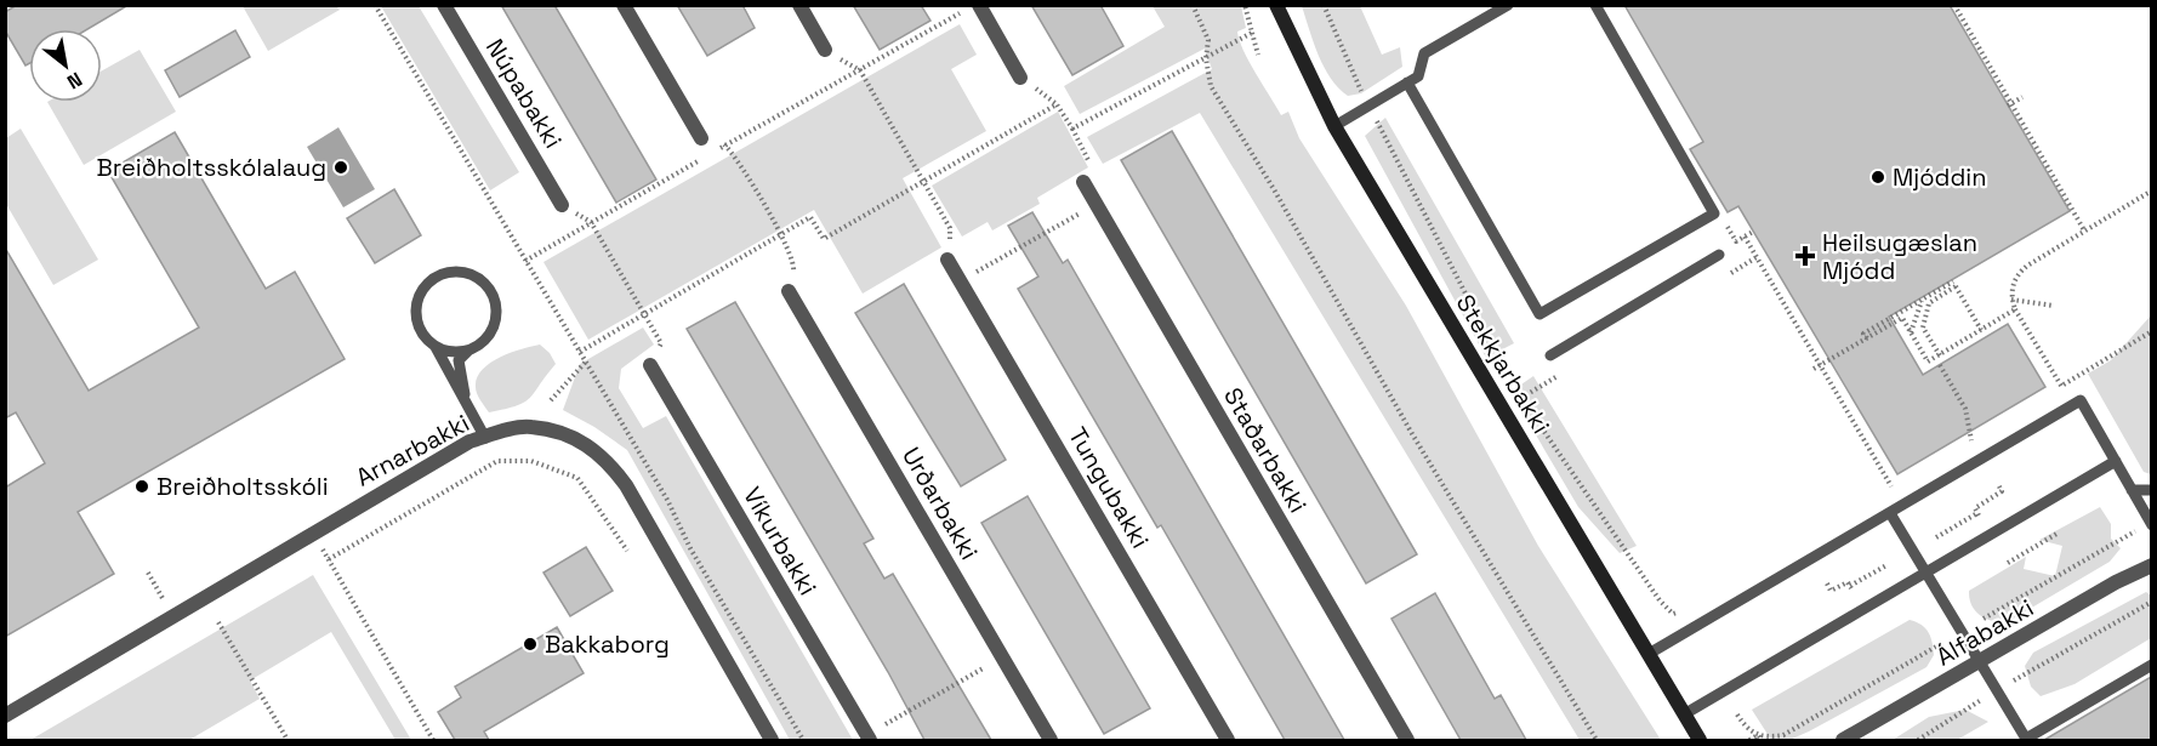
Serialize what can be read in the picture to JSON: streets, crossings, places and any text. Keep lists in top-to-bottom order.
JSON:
{
  "streets": {
    "street": [
      "Núpabakki",
      "Stekkjarbakki",
      "Arnarbakki",
      "Staðarbakki",
      "Tungubakki",
      "Urðarbakki",
      "Víkurbakki",
      "Álfabakki"
    ]
  },
  "places": {
    "other": [
      "Breiðholtsskólalaug",
      "Mjóddin",
      "Breiðholtsskóli",
      "Bakkaborg"
    ],
    "health": ["Heilsugæslan Mjódd"]
  },
  "north": "bottom right"
}
